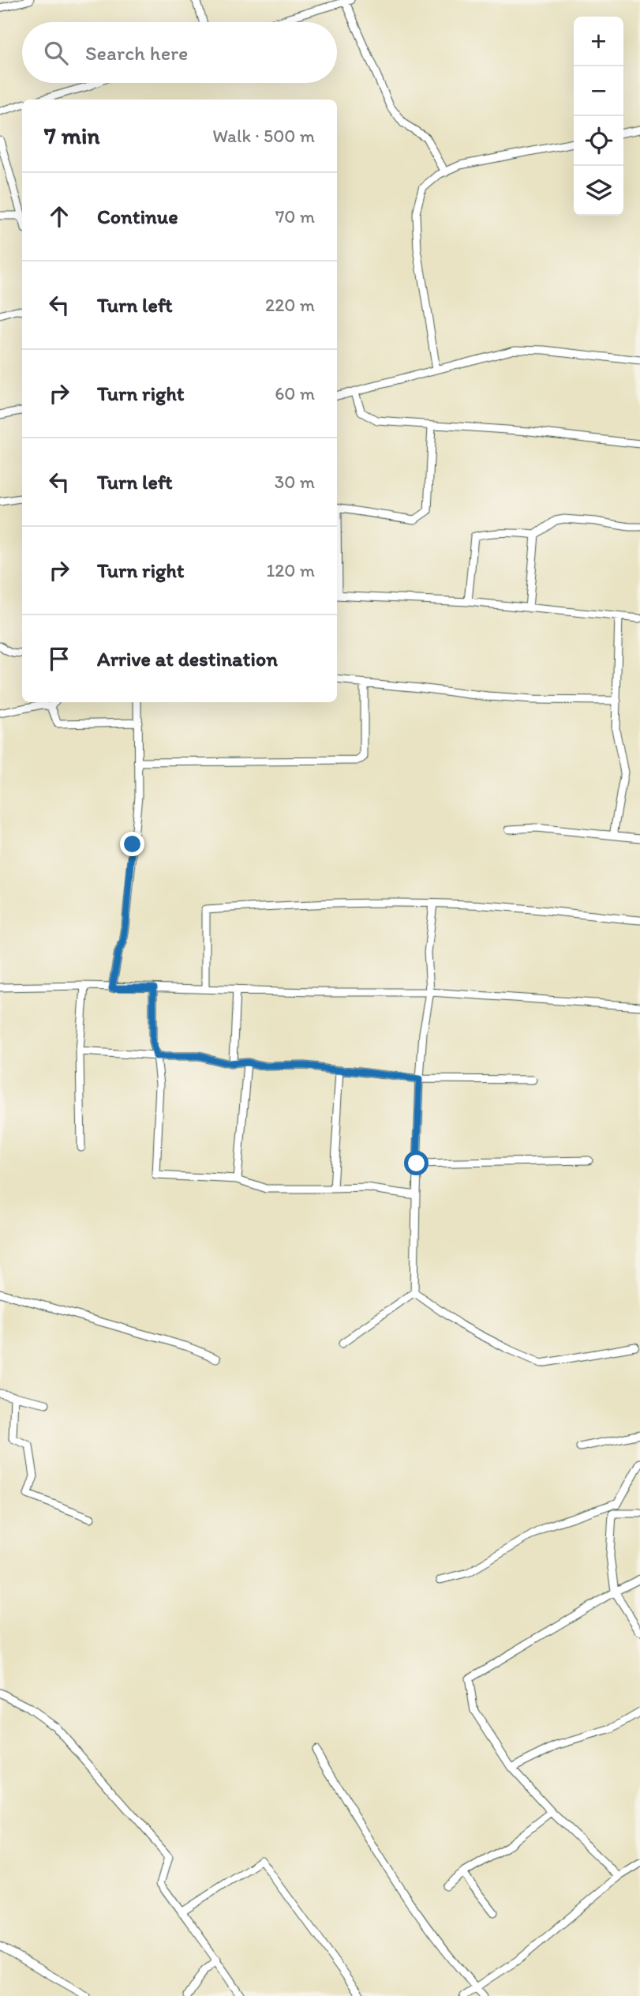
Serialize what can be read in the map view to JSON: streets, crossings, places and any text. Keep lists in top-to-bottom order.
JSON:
{
  "page": {
    "map_buttons": ["+", "−"],
    "search": "Search here",
    "heading": ["7 min", "Walk · 500 m"],
    "list": [
      ["Continue", "70 m"],
      ["Turn left", "220 m"],
      ["Turn right", "60 m"],
      ["Turn left", "30 m"],
      ["Turn right", "120 m"],
      "Arrive at destination"
    ]
  }
}
